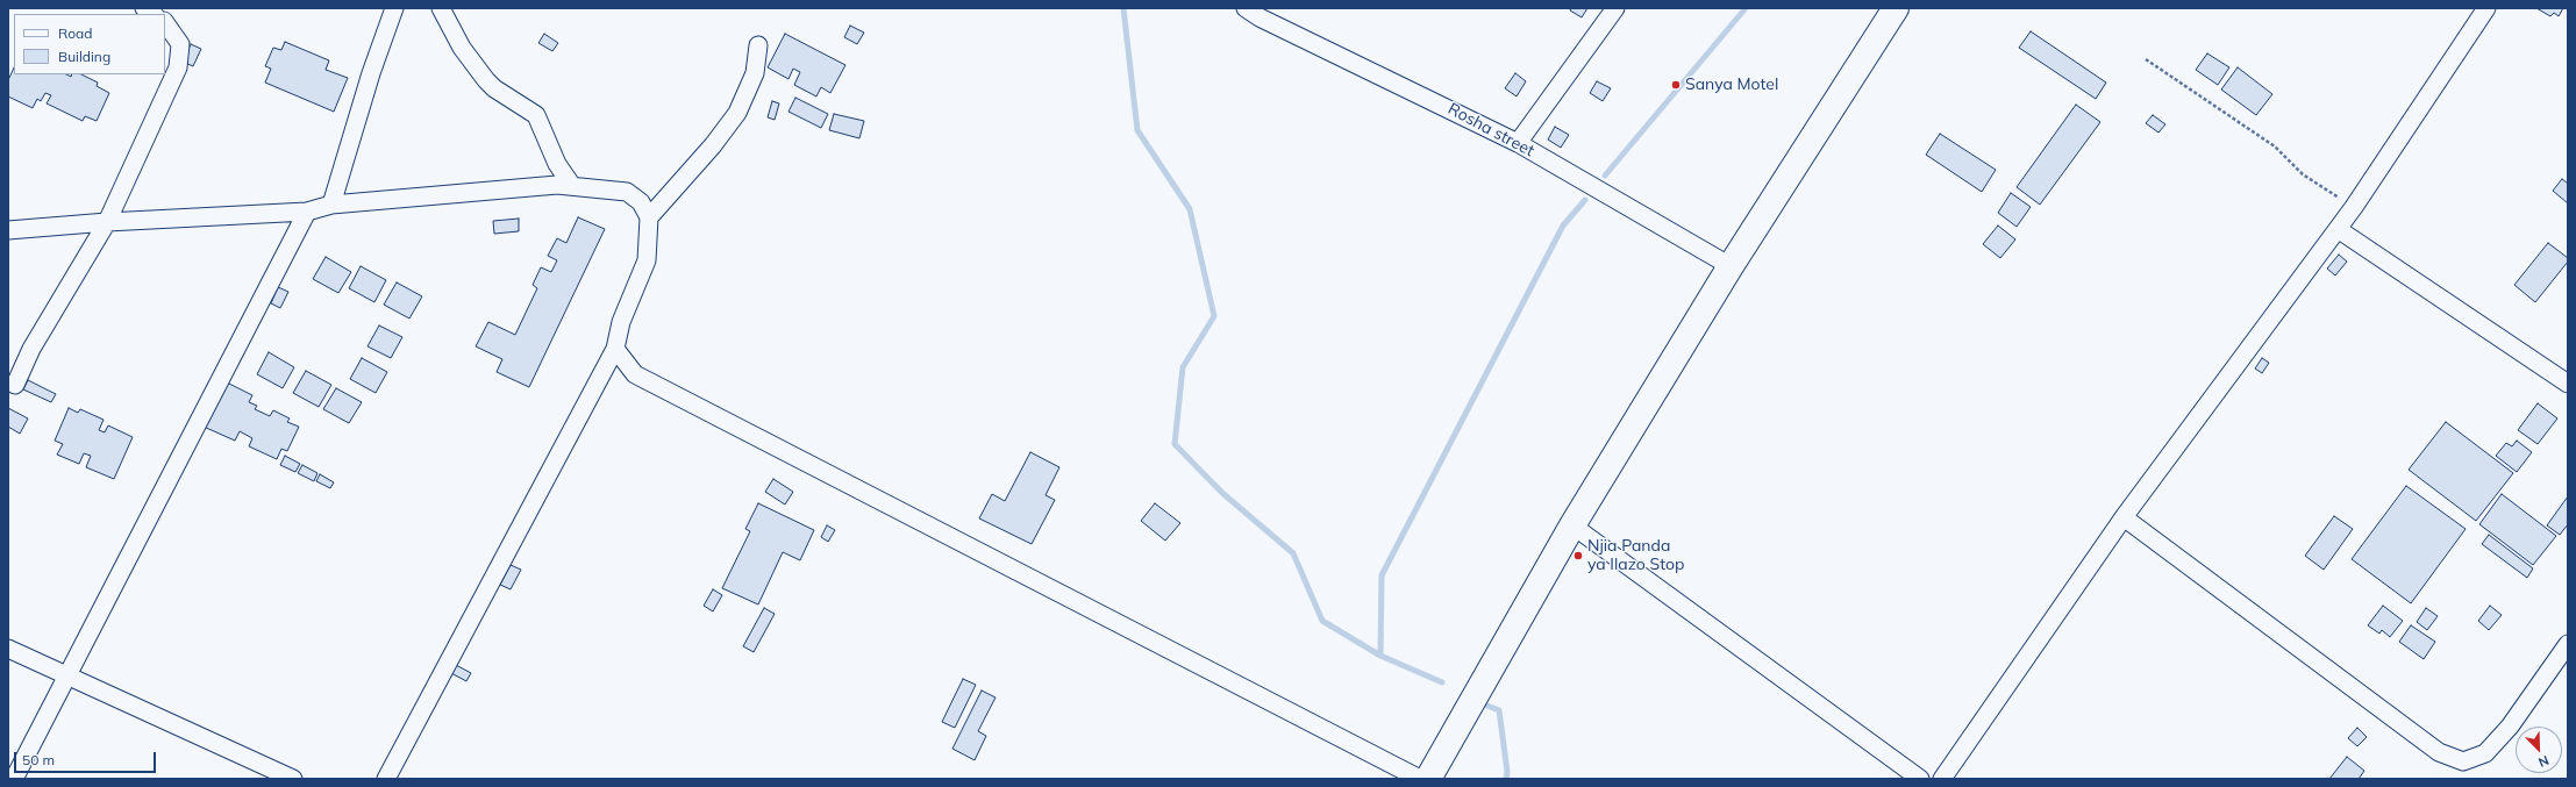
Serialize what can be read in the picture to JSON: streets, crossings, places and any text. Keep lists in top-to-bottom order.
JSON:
{
  "streets": {
    "street": ["Rosha street"]
  },
  "places": ["Sanya Motel", "Njia Panda ya Ilazo Stop"],
  "legend": ["Road", "Building"],
  "scale_bar": "50 m",
  "north": "bottom right"
}
